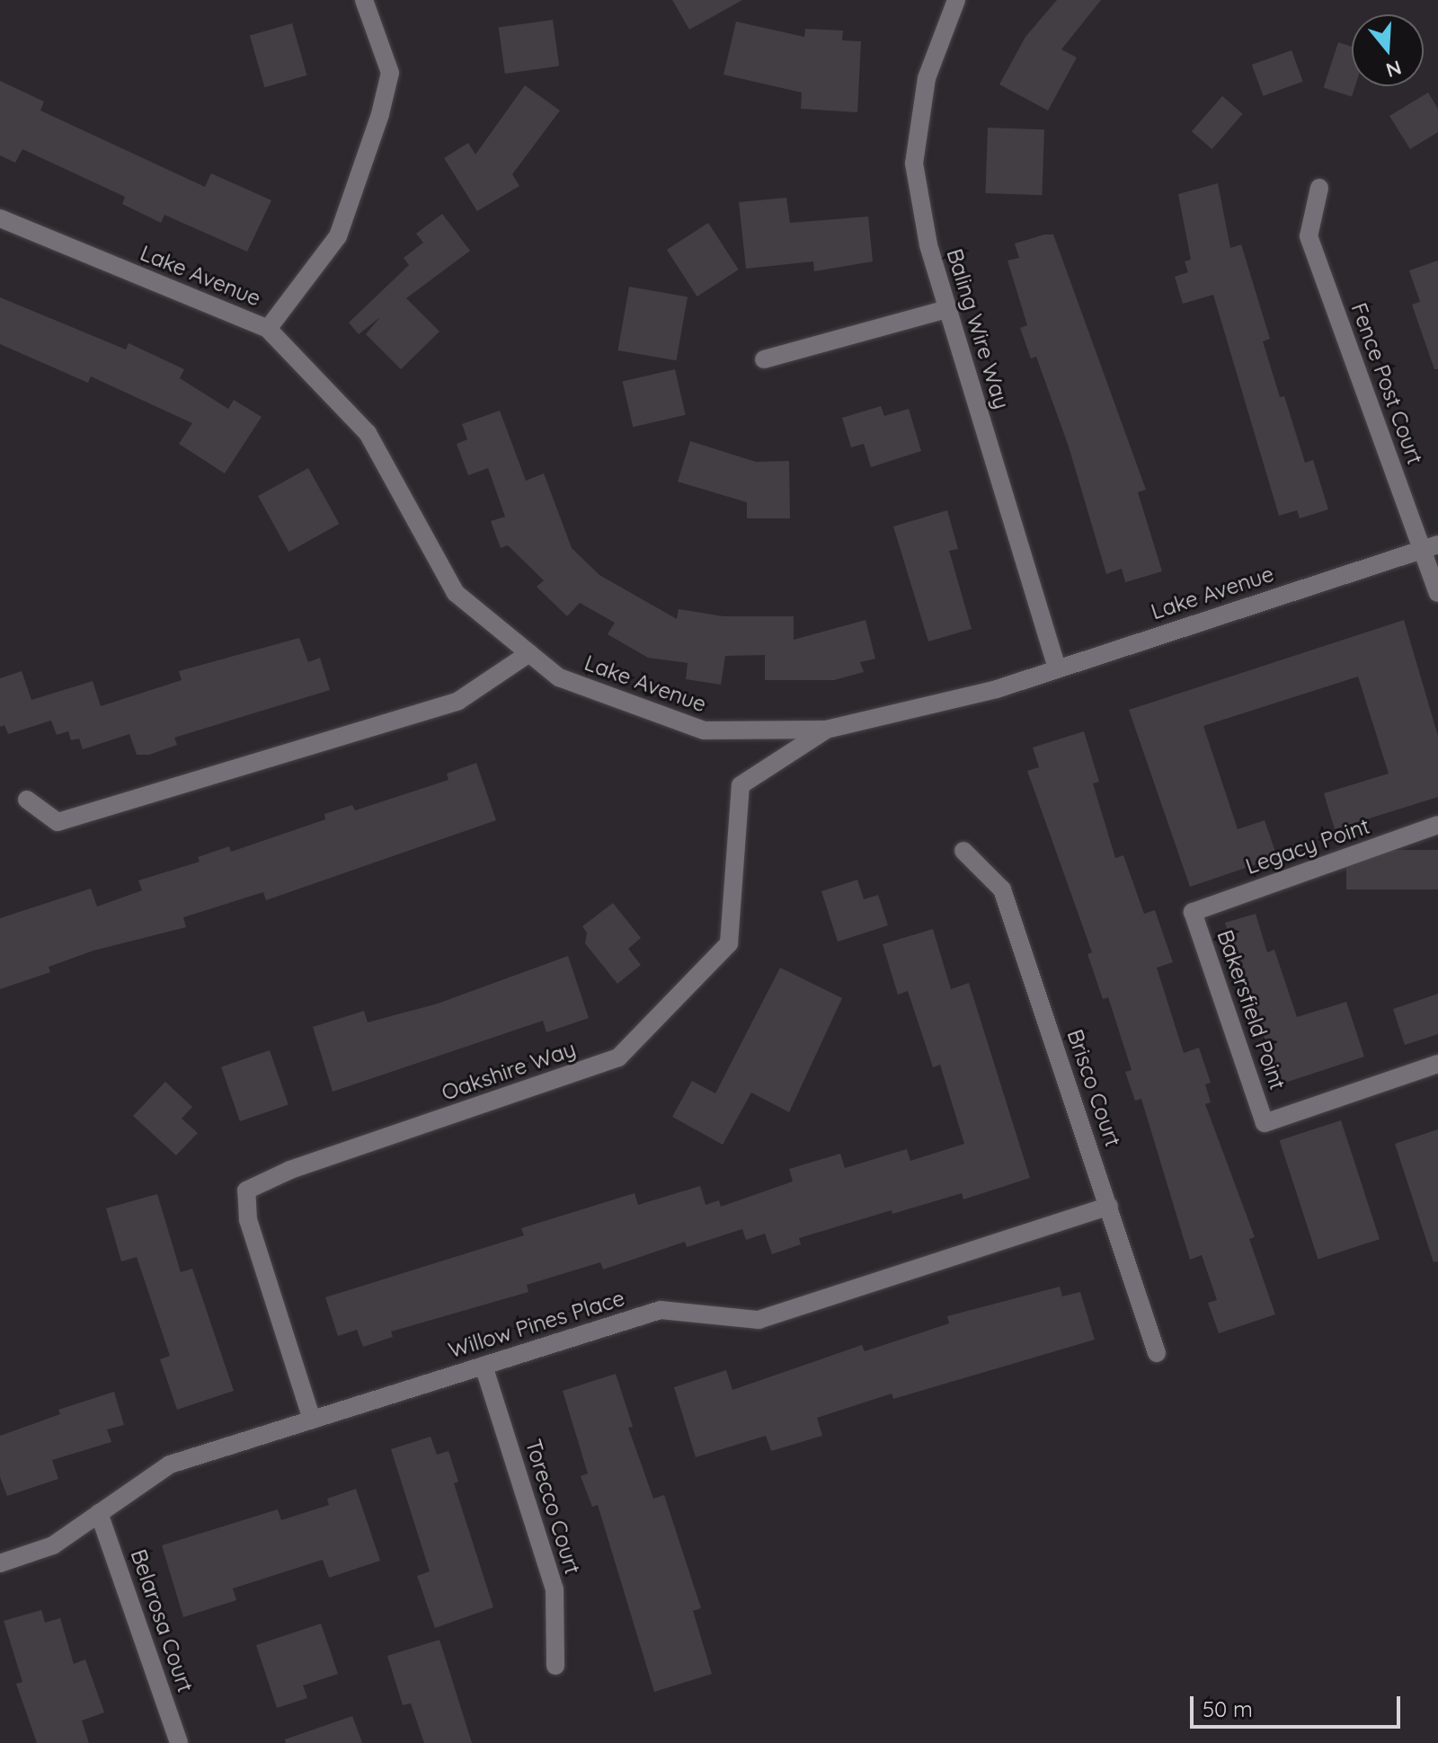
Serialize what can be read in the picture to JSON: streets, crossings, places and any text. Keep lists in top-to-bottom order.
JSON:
{
  "streets": {
    "street": [
      "Lake Avenue",
      "Baling Wire Way",
      "Fence Post Court",
      "Legacy Point",
      "Bakersfield Point",
      "Oakshire Way",
      "Brisco Court",
      "Willow Pines Place",
      "Torecco Court",
      "Belarosa Court"
    ]
  },
  "crossings": [
    ["Lake Avenue", "Baling Wire Way"],
    ["Lake Avenue", "Fence Post Court"],
    ["Lake Avenue", "Oakshire Way"],
    ["Legacy Point", "Bakersfield Point"],
    ["Oakshire Way", "Willow Pines Place"],
    ["Brisco Court", "Willow Pines Place"],
    ["Willow Pines Place", "Torecco Court"],
    ["Willow Pines Place", "Belarosa Court"]
  ],
  "scale_bar": "50 m",
  "north": "bottom"
}
